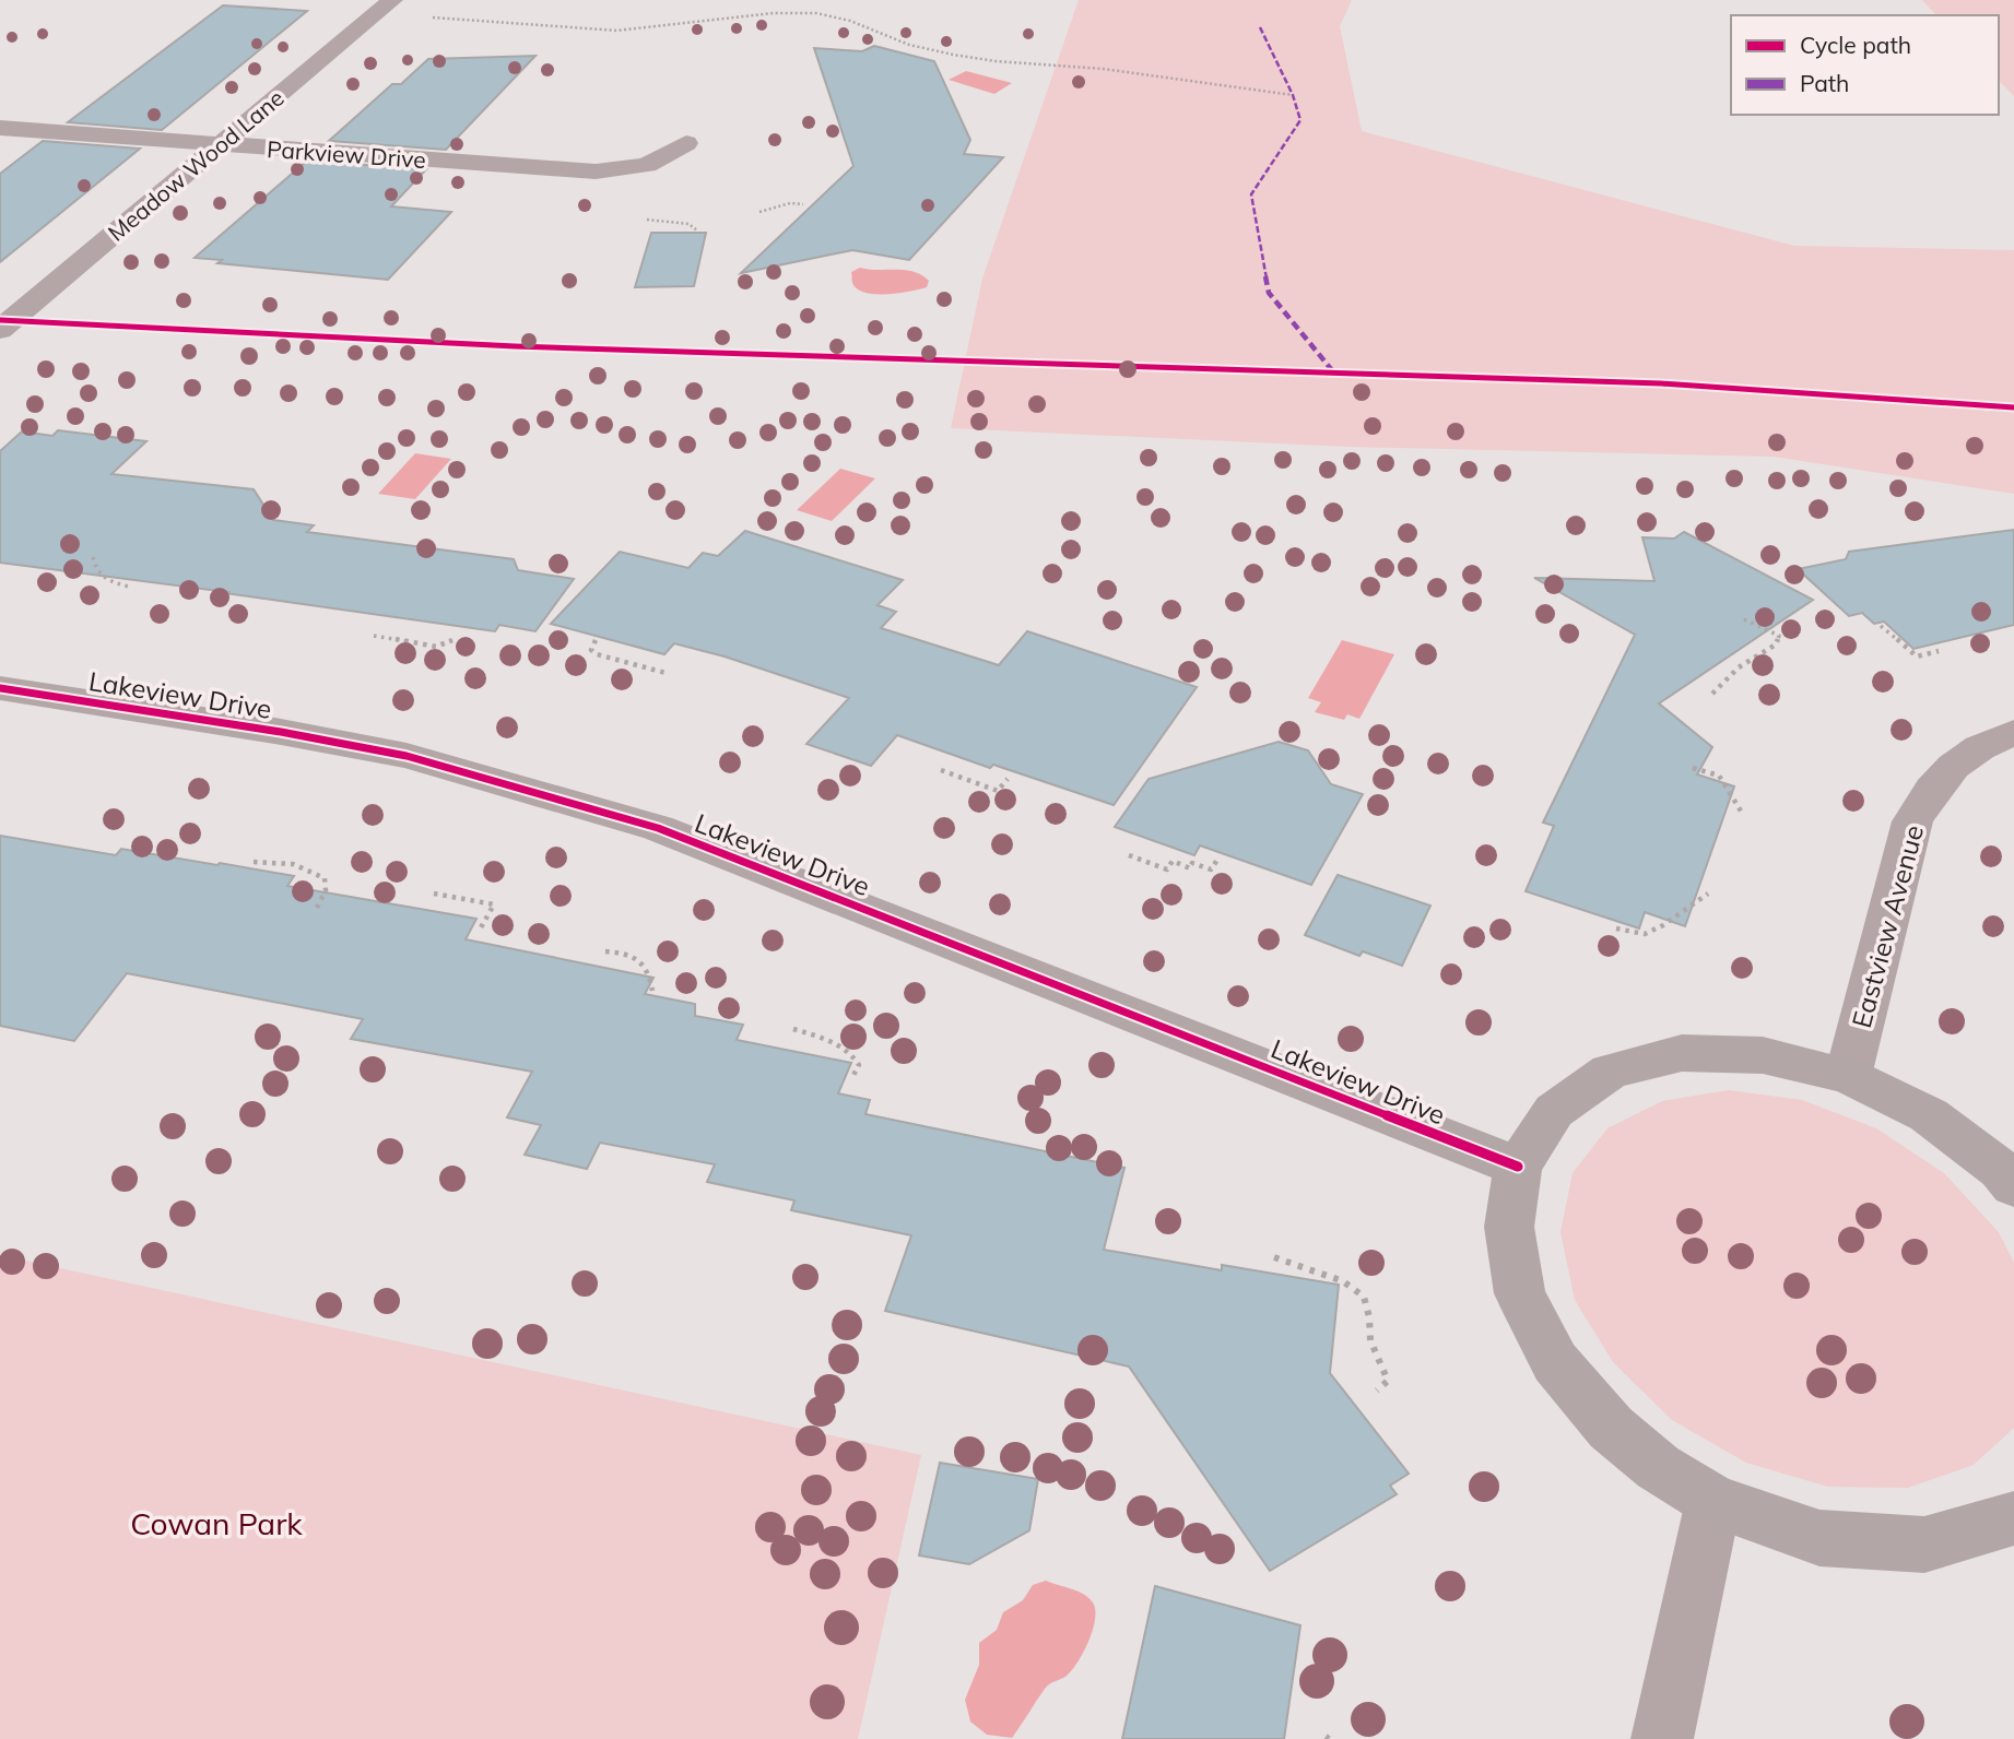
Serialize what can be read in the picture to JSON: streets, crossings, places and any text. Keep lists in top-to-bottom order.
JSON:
{
  "streets": {
    "street": [
      "Parkview Drive",
      "Meadow Wood Lane",
      "Lakeview Drive",
      "Eastview Avenue"
    ]
  },
  "crossings": [
    ["Parkview Drive", "Meadow Wood Lane"]
  ],
  "parks": ["Cowan Park"],
  "legend": ["Cycle path", "Path"]
}
